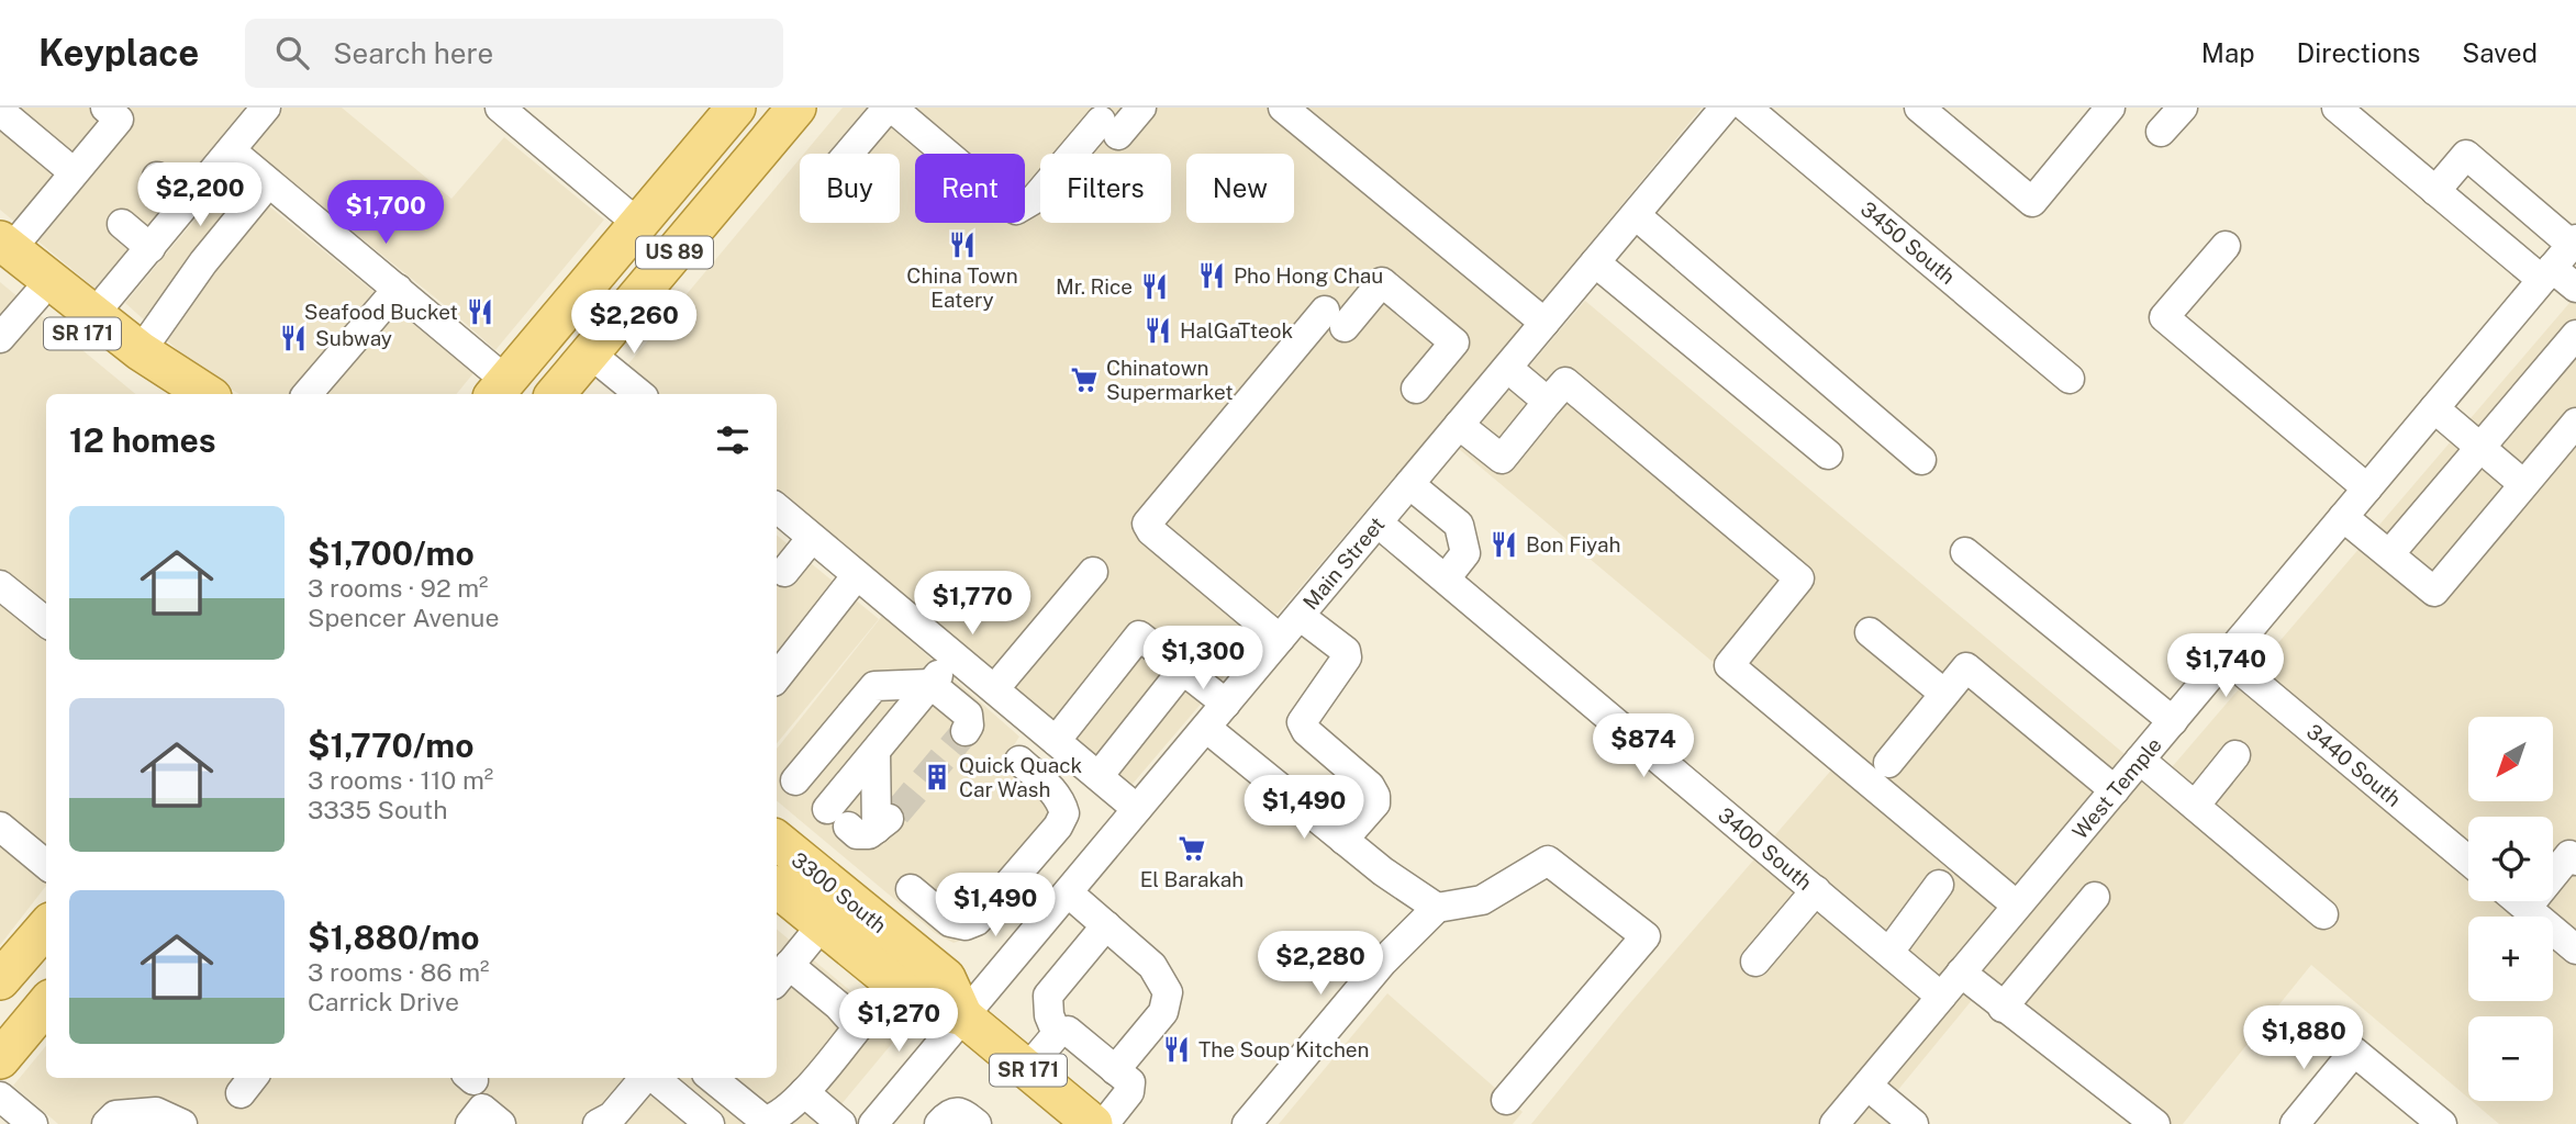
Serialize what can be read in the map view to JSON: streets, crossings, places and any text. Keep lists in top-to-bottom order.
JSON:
{
  "streets": {
    "main road": ["US 89", "SR 171", "3300 South"],
    "street": [
      "3450 South",
      "Main Street",
      "3440 South",
      "West Temple",
      "3400 South"
    ]
  },
  "crossings": [
    ["Main Street", "3400 South"],
    ["Main Street", "3300 South"],
    ["3440 South", "West Temple"],
    ["West Temple", "3400 South"]
  ],
  "places": {
    "restaurant": [
      "China Town Eatery",
      "Pho Hong Chau",
      "Mr. Rice",
      "Seafood Bucket",
      "HalGaTteok",
      "Subway",
      "Bon Fiyah",
      "The Soup Kitchen"
    ],
    "supermarket": ["Chinatown Supermarket", "El Barakah"],
    "building": ["Quick Quack Car Wash"]
  },
  "north": "bottom left",
  "page": {
    "header": "Keyplace",
    "search": "Search here",
    "nav": ["Map", "Directions", "Saved"],
    "chip": [
      "Buy",
      "Rent",
      "Filters",
      "New"
    ],
    "price": [
      "$2,200",
      "$1,700",
      "$2,260",
      "$1,770",
      "$1,300",
      "$1,740",
      "$874",
      "$1,490",
      "$1,490",
      "$2,280",
      "$1,270",
      "$1,880"
    ],
    "heading": "12 homes",
    "list": [
      {
        "name": "$1,700/mo",
        "note": "3 rooms · 92 m² · Spencer Avenue"
      },
      {
        "name": "$1,770/mo",
        "note": "3 rooms · 110 m² · 3335 South"
      },
      {
        "name": "$1,880/mo",
        "note": "3 rooms · 86 m² · Carrick Drive"
      }
    ],
    "map_buttons": ["+", "−"]
  }
}
